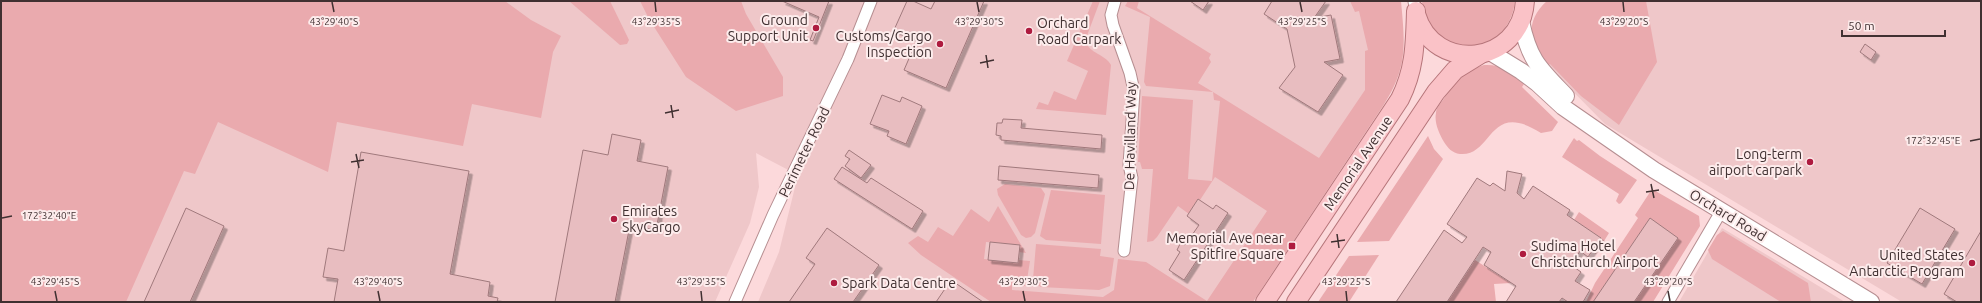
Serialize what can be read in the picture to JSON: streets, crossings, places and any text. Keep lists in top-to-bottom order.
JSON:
{
  "streets": {
    "main road": ["Memorial Avenue"],
    "street": ["De Havilland Way", "Perimeter Road", "Orchard Road"]
  },
  "crossings": [
    ["Memorial Avenue", "Orchard Road"]
  ],
  "places": {
    "other": [
      "Ground Support Unit",
      "Orchard Road Carpark",
      "Customs/Cargo Inspection",
      "Long-term airport carpark",
      "Emirates SkyCargo",
      "Sudima Hotel Christchurch Airport",
      "United States Antarctic Program",
      "Spark Data Centre"
    ],
    "transit": ["Memorial Ave near Spitfire Square"]
  },
  "scale_bar": "50 m",
  "coordinates": [
    "43°29'40\"S",
    "43°29'35\"S",
    "43°29'30\"S",
    "43°29'25\"S",
    "43°29'20\"S",
    "172°32'45\"E",
    "172°32'40\"E",
    "43°29'45\"S"
  ]
}
